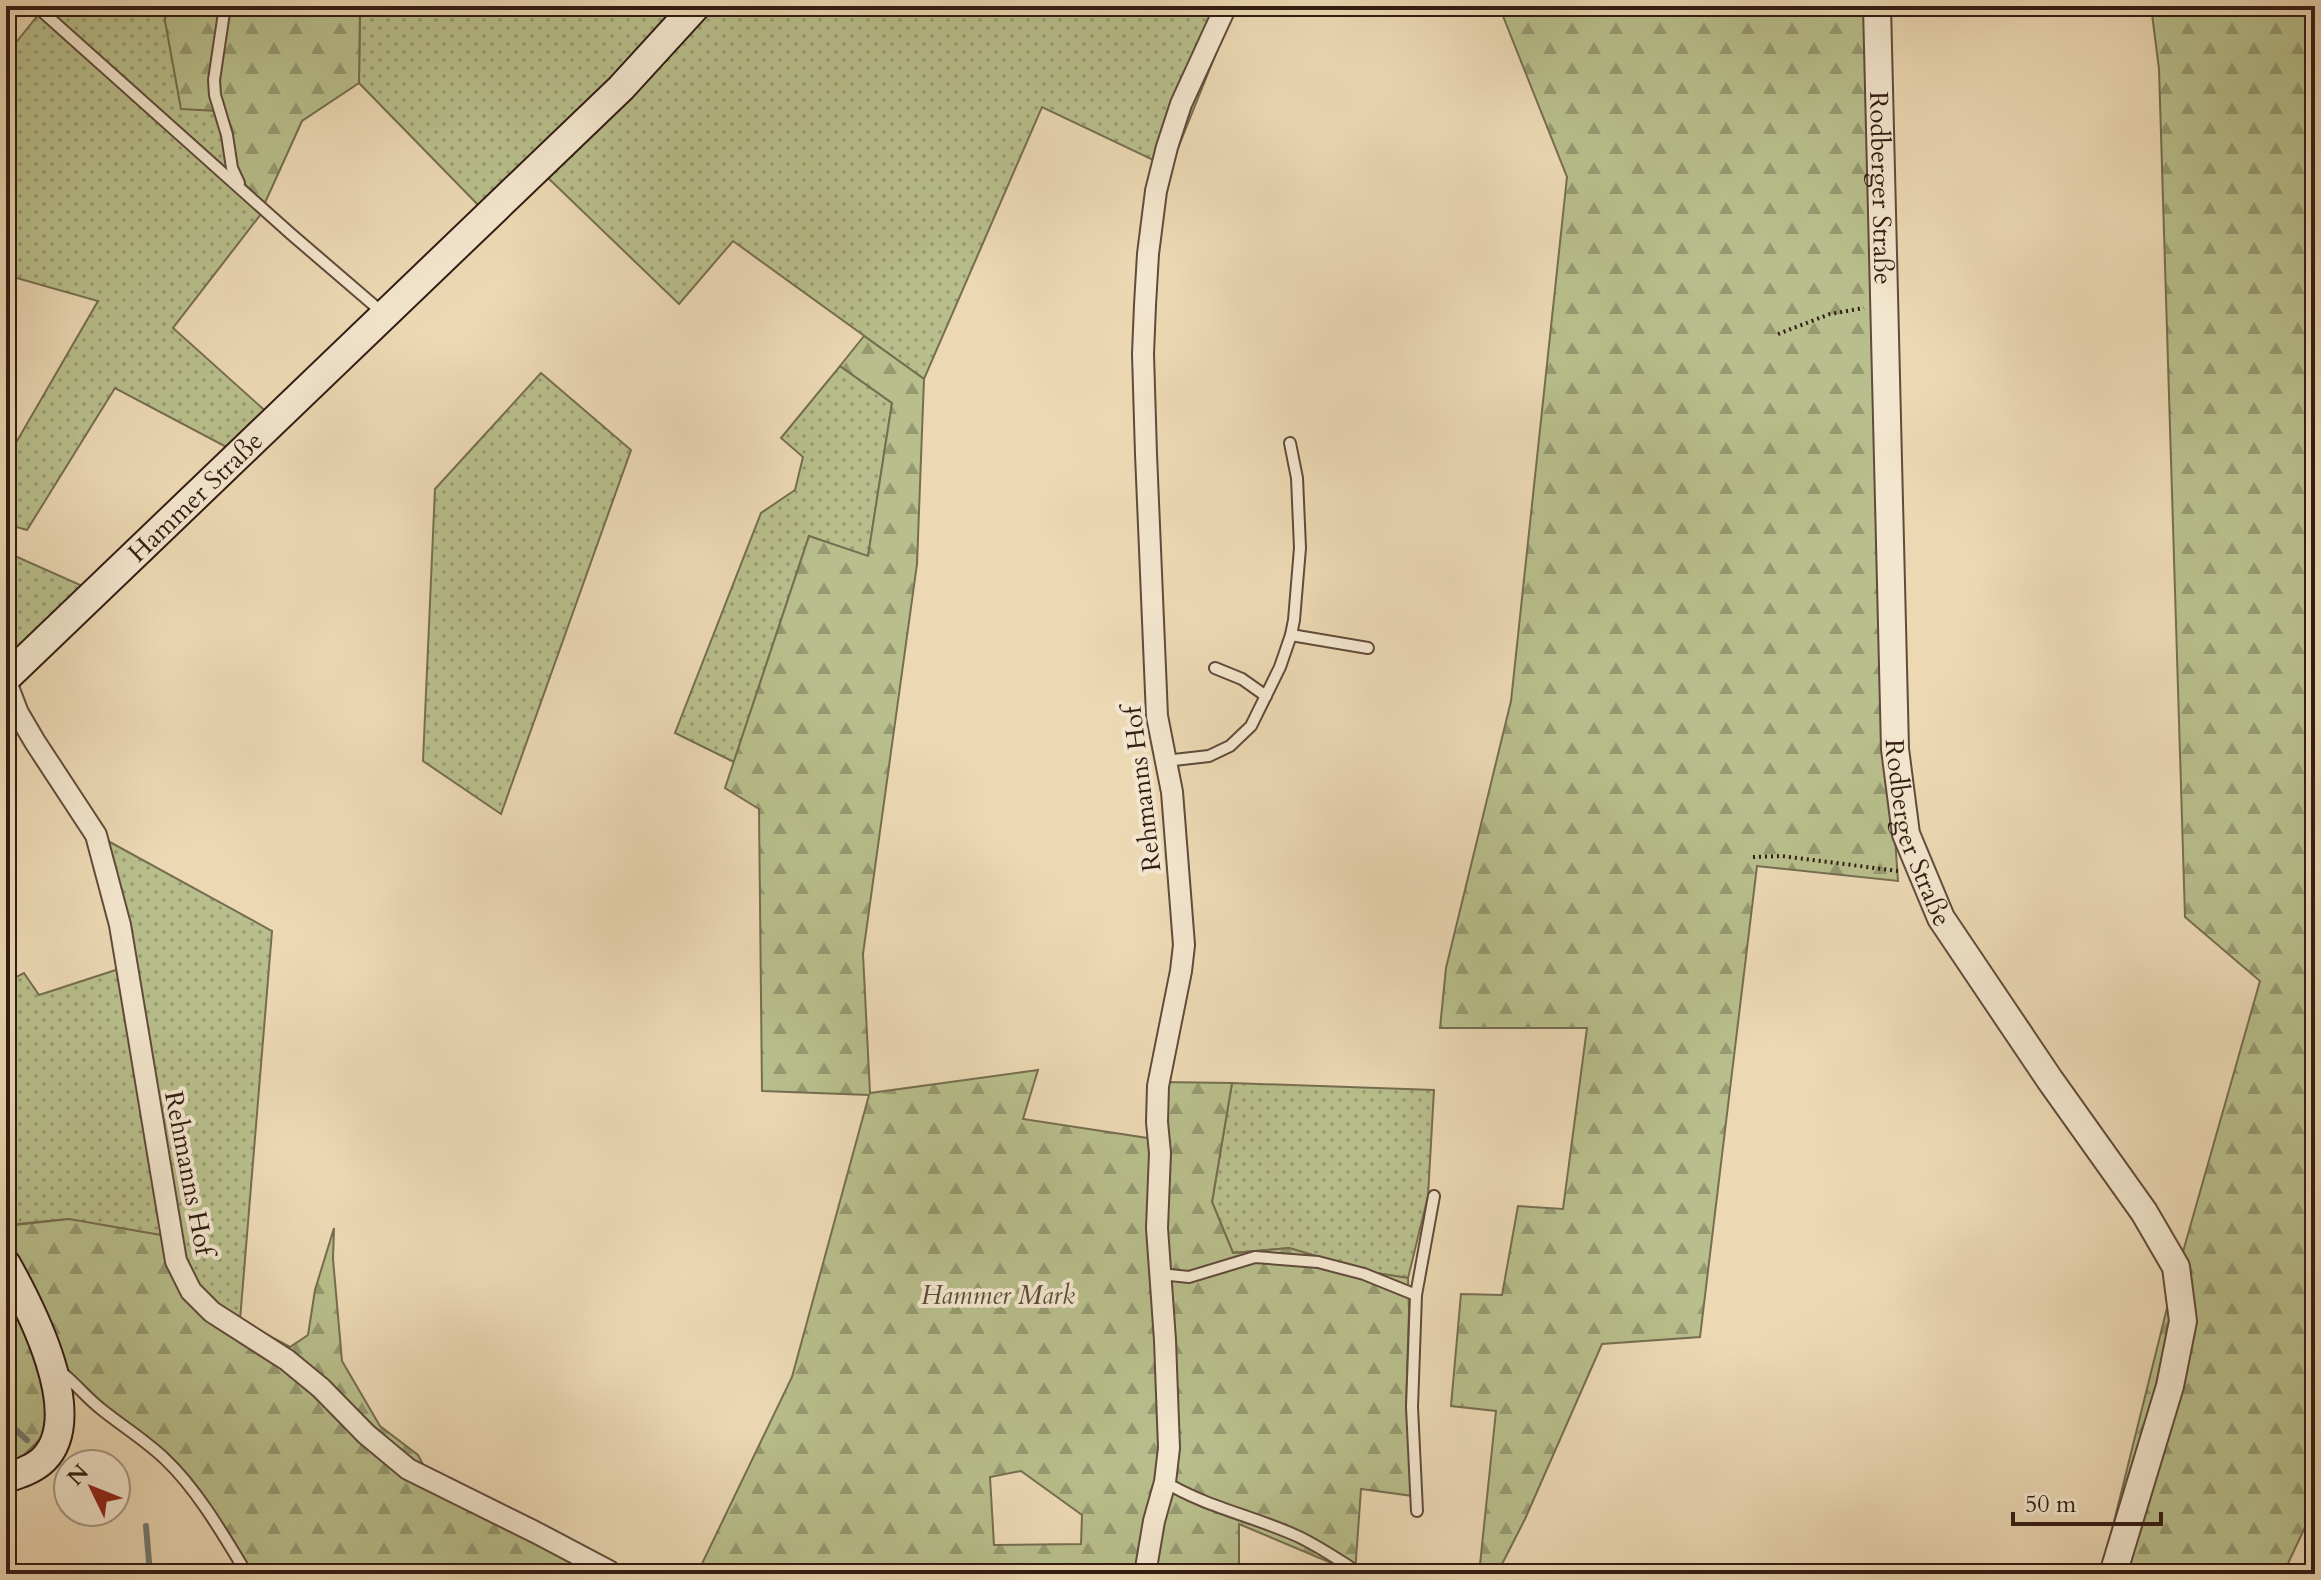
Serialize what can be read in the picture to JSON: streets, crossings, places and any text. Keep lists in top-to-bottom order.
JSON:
{
  "streets": {
    "main road": ["Hammer Straße"],
    "street": ["Rodberger Straße", "Rehmanns Hof"]
  },
  "crossings": [
    ["Hammer Straße", "Rehmanns Hof"]
  ],
  "parks": ["Hammer Mark"],
  "scale_bar": "50 m",
  "north": "top left"
}
